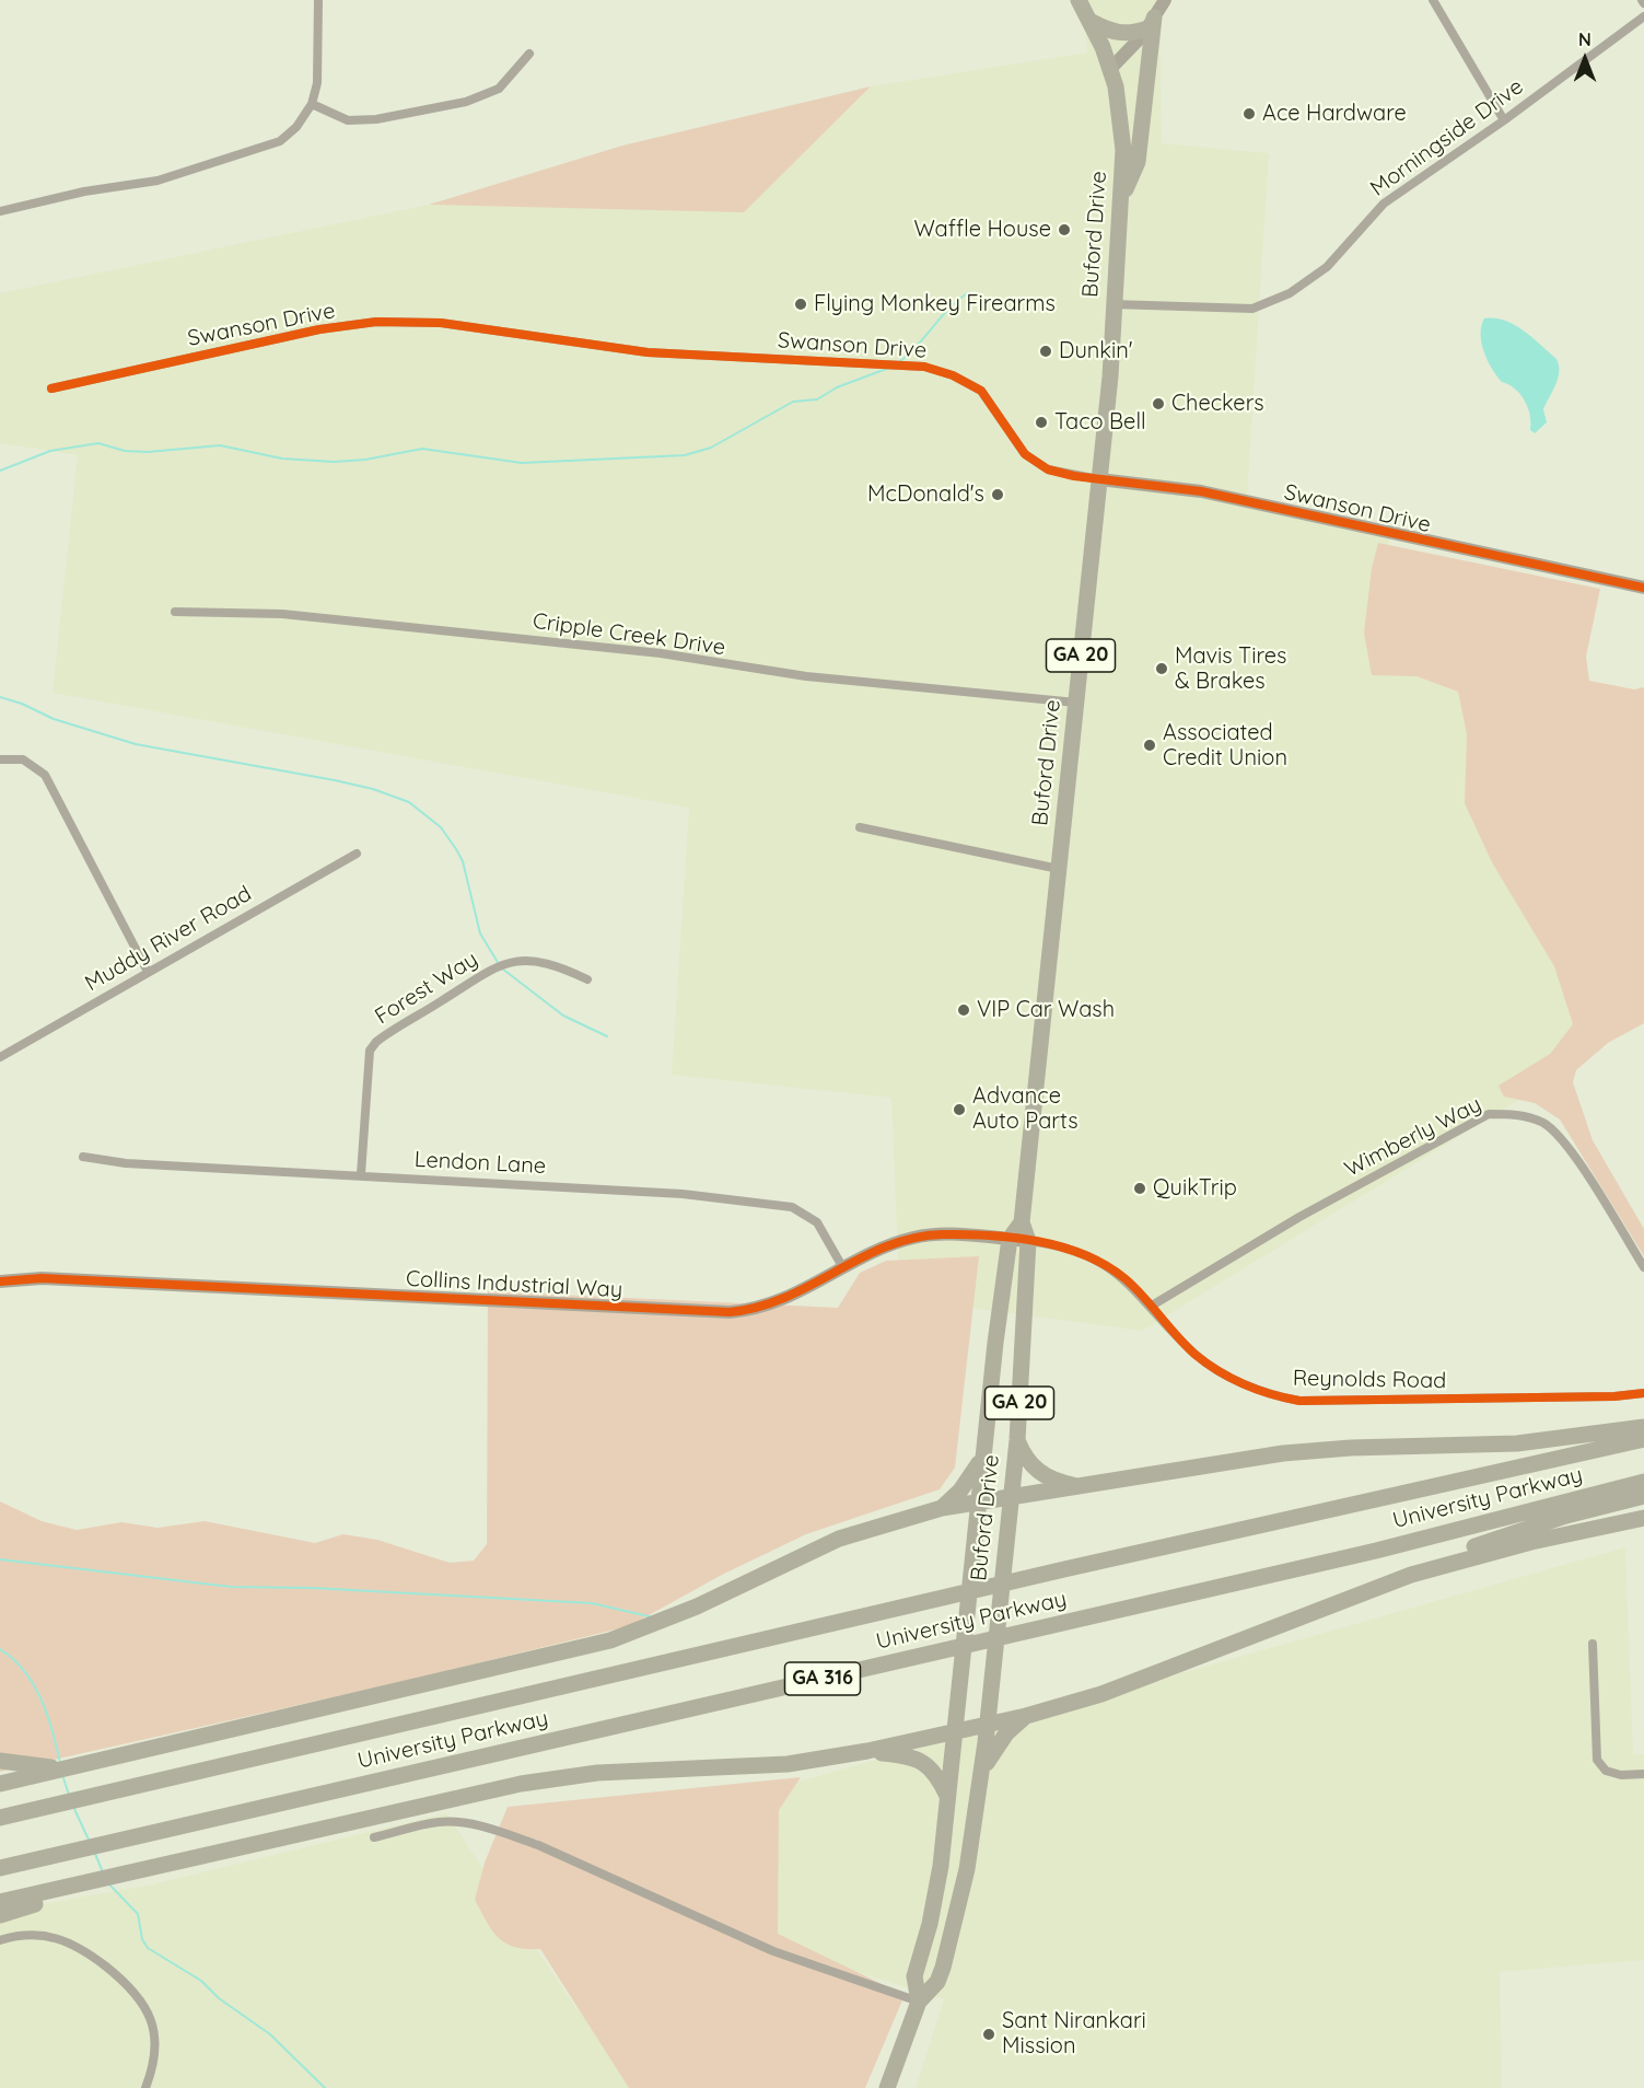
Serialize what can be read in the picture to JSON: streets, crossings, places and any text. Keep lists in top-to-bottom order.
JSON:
{
  "streets": {
    "highway": [
      "Buford Drive",
      "GA 20",
      "University Parkway",
      "GA 316"
    ],
    "street": [
      "Morningside Drive",
      "Swanson Drive",
      "Cripple Creek Drive",
      "Muddy River Road",
      "Forest Way",
      "Wimberly Way",
      "Lendon Lane",
      "Collins Industrial Way",
      "Reynolds Road"
    ]
  },
  "crossings": [
    ["Morningside Drive", "Buford Drive"],
    ["Buford Drive", "Swanson Drive"],
    ["Buford Drive", "Cripple Creek Drive"],
    ["Buford Drive", "Collins Industrial Way"],
    ["Buford Drive", "Reynolds Road"],
    ["Forest Way", "Lendon Lane"],
    ["Wimberly Way", "Reynolds Road"],
    ["Lendon Lane", "Collins Industrial Way"],
    ["Collins Industrial Way", "Reynolds Road"]
  ],
  "places": [
    "Ace Hardware",
    "Waffle House",
    "Flying Monkey Firearms",
    "Dunkin'",
    "Checkers",
    "Taco Bell",
    "McDonald's",
    "Mavis Tires & Brakes",
    "Associated Credit Union",
    "VIP Car Wash",
    "Advance Auto Parts",
    "QuikTrip",
    "Sant Nirankari Mission"
  ],
  "north": "top"
}
